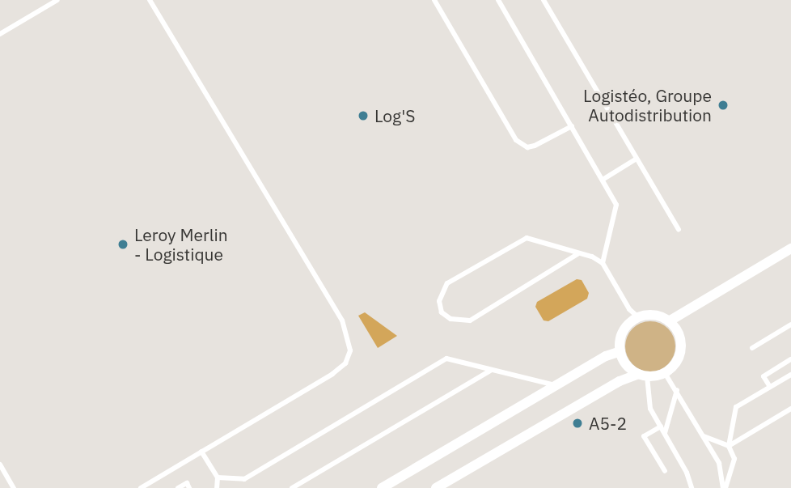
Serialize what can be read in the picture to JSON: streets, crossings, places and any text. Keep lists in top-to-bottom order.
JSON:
{
  "places": [
    "Logistéo, Groupe Autodistribution",
    "Log'S",
    "Leroy Merlin - Logistique",
    "A5-2"
  ]
}
